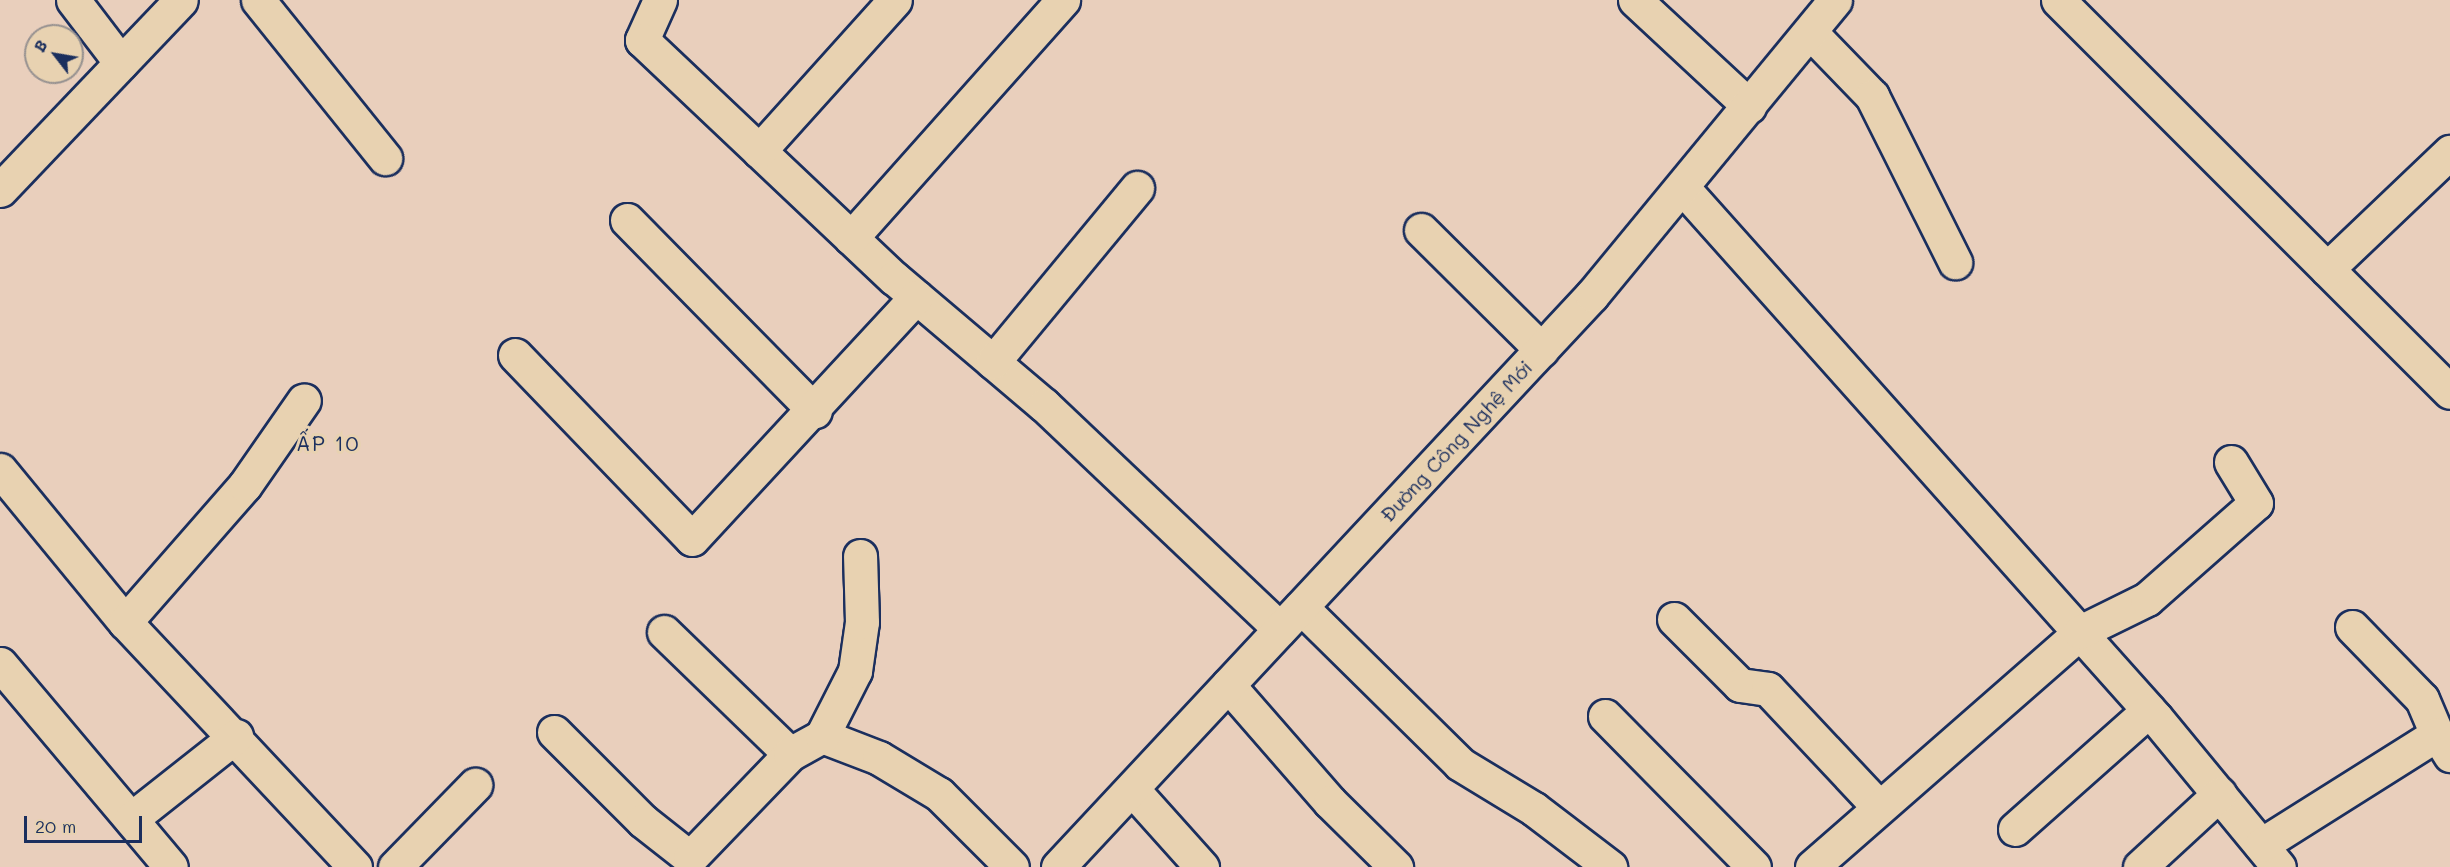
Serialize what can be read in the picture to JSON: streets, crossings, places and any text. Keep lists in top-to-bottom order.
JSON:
{
  "streets": {
    "street": ["Đường Công Nghệ Mới"]
  },
  "districts": ["ẤP 10"],
  "scale_bar": "20 m",
  "north": "top left"
}
